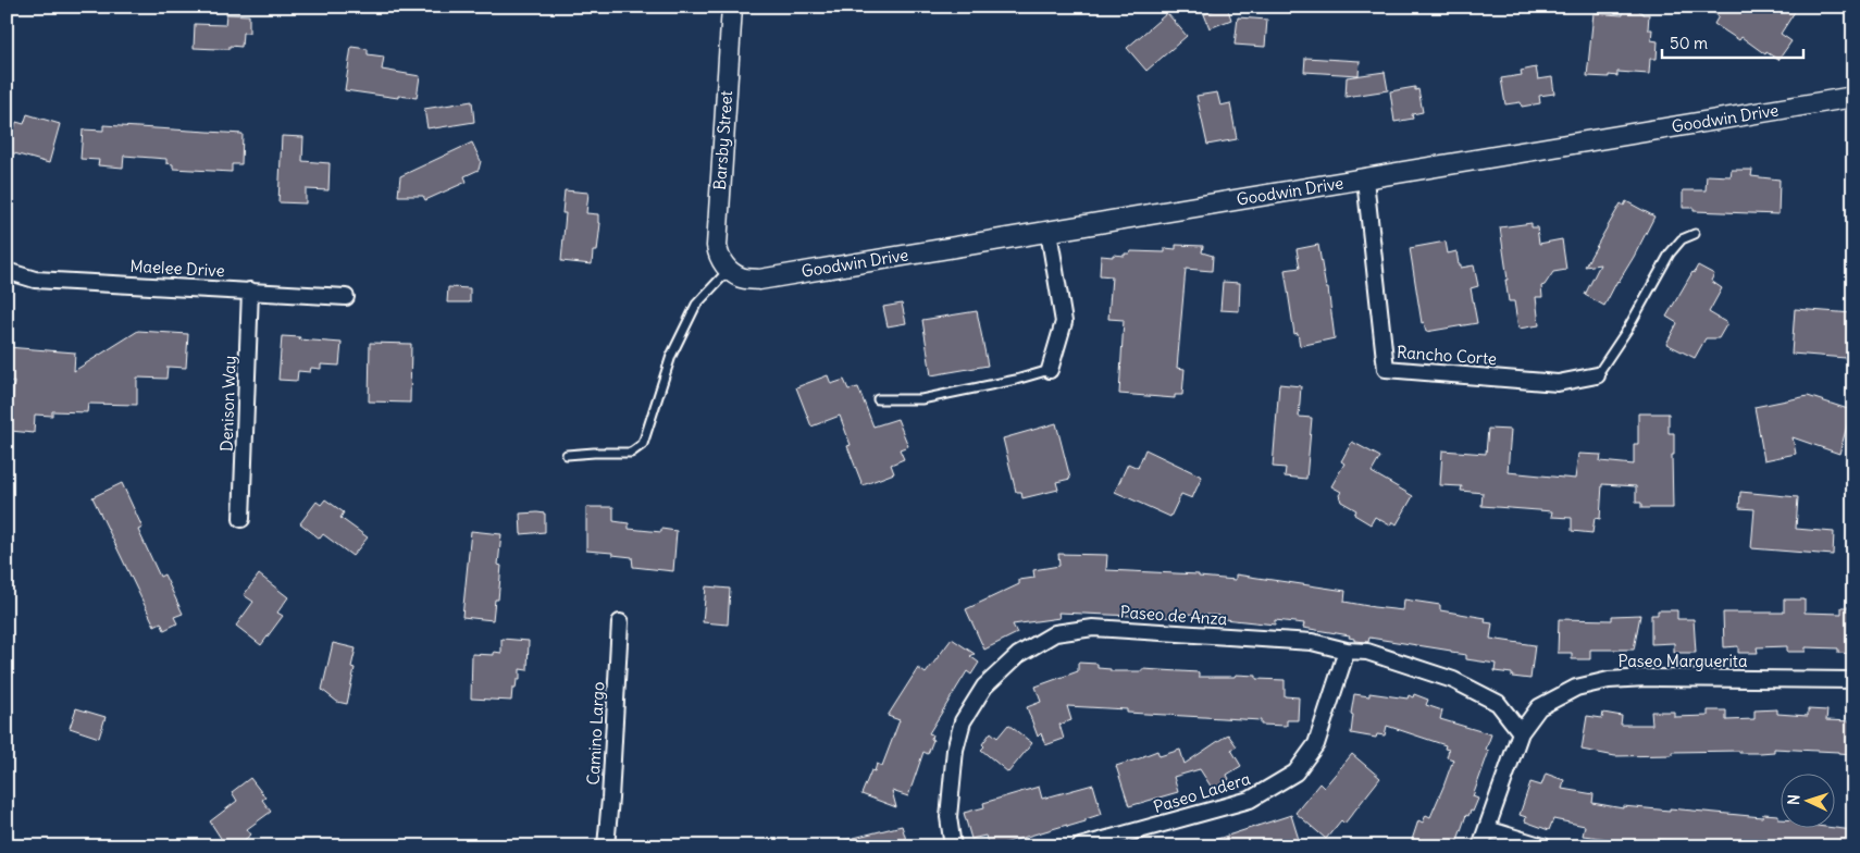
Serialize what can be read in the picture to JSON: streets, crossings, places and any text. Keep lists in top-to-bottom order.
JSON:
{
  "streets": {
    "street": [
      "Goodwin Drive",
      "Barsby Street",
      "Maelee Drive",
      "Rancho Corte",
      "Denison Way",
      "Paseo de Anza",
      "Paseo Marguerita",
      "Camino Largo",
      "Paseo Ladera"
    ]
  },
  "crossings": [
    ["Goodwin Drive", "Barsby Street"],
    ["Goodwin Drive", "Rancho Corte"],
    ["Maelee Drive", "Denison Way"],
    ["Paseo de Anza", "Paseo Marguerita"],
    ["Paseo de Anza", "Paseo Ladera"]
  ],
  "scale_bar": "50 m",
  "north": "left"
}
